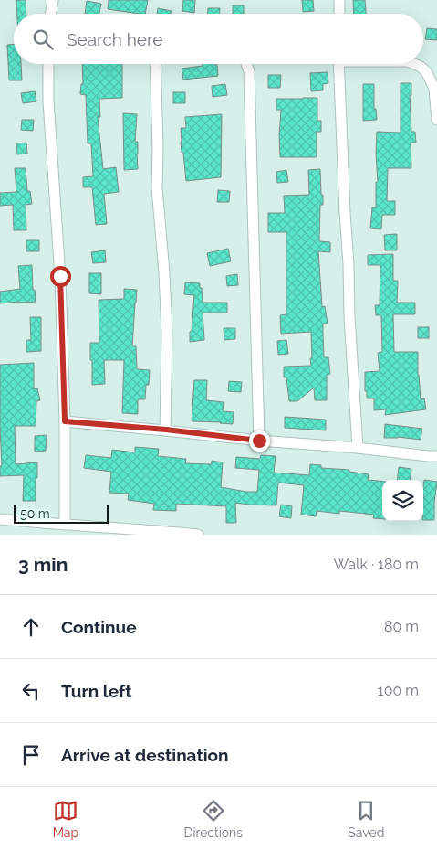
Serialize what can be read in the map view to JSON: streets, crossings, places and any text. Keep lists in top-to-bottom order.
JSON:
{
  "scale_bar": "50 m",
  "page": {
    "search": "Search here",
    "scale": "50 m",
    "heading": ["3 min", "Walk · 180 m"],
    "list": [
      ["Continue", "80 m"],
      ["Turn left", "100 m"],
      "Arrive at destination"
    ],
    "nav": ["Map", "Directions", "Saved"]
  }
}
